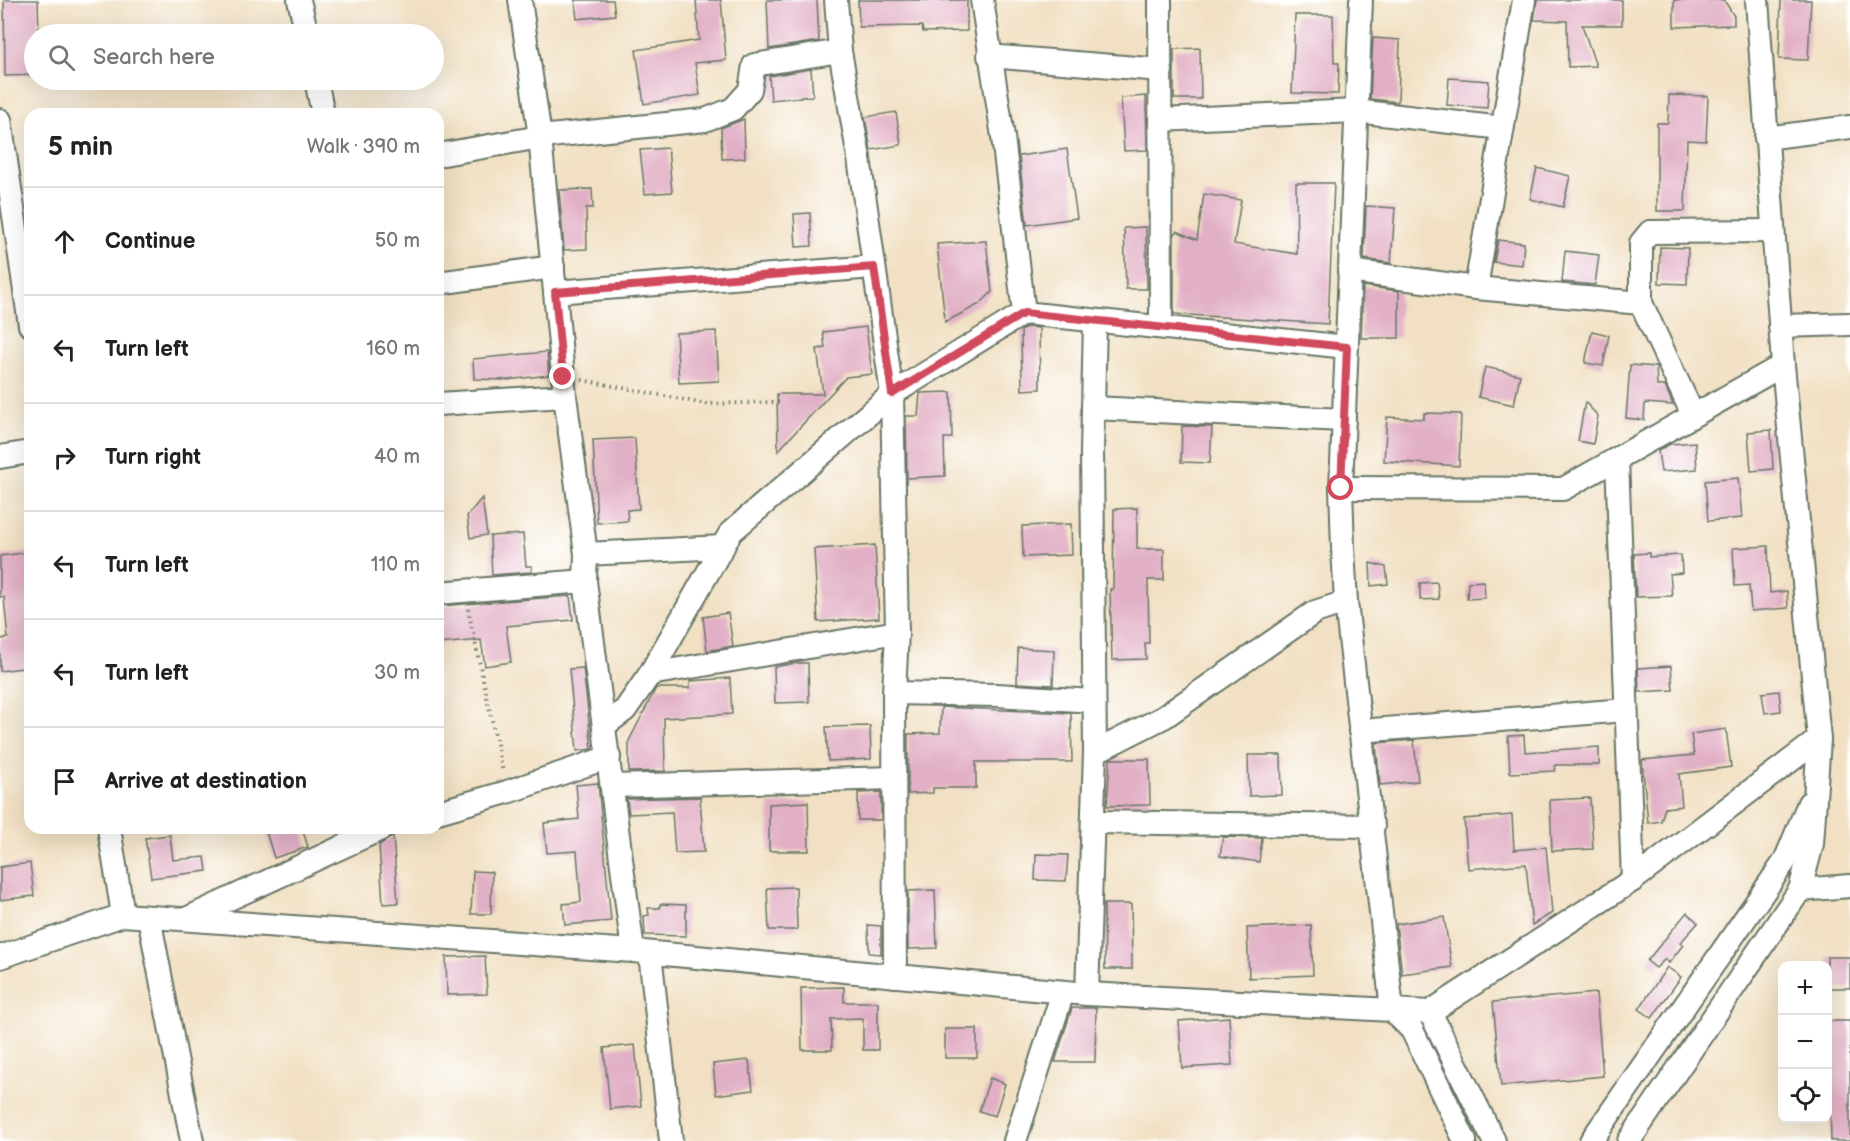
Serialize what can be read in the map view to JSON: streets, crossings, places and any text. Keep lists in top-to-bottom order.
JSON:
{
  "page": {
    "search": "Search here",
    "heading": ["5 min", "Walk · 390 m"],
    "list": [
      ["Continue", "50 m"],
      ["Turn left", "160 m"],
      ["Turn right", "40 m"],
      ["Turn left", "110 m"],
      ["Turn left", "30 m"],
      "Arrive at destination"
    ],
    "map_buttons": ["+", "−"]
  }
}
